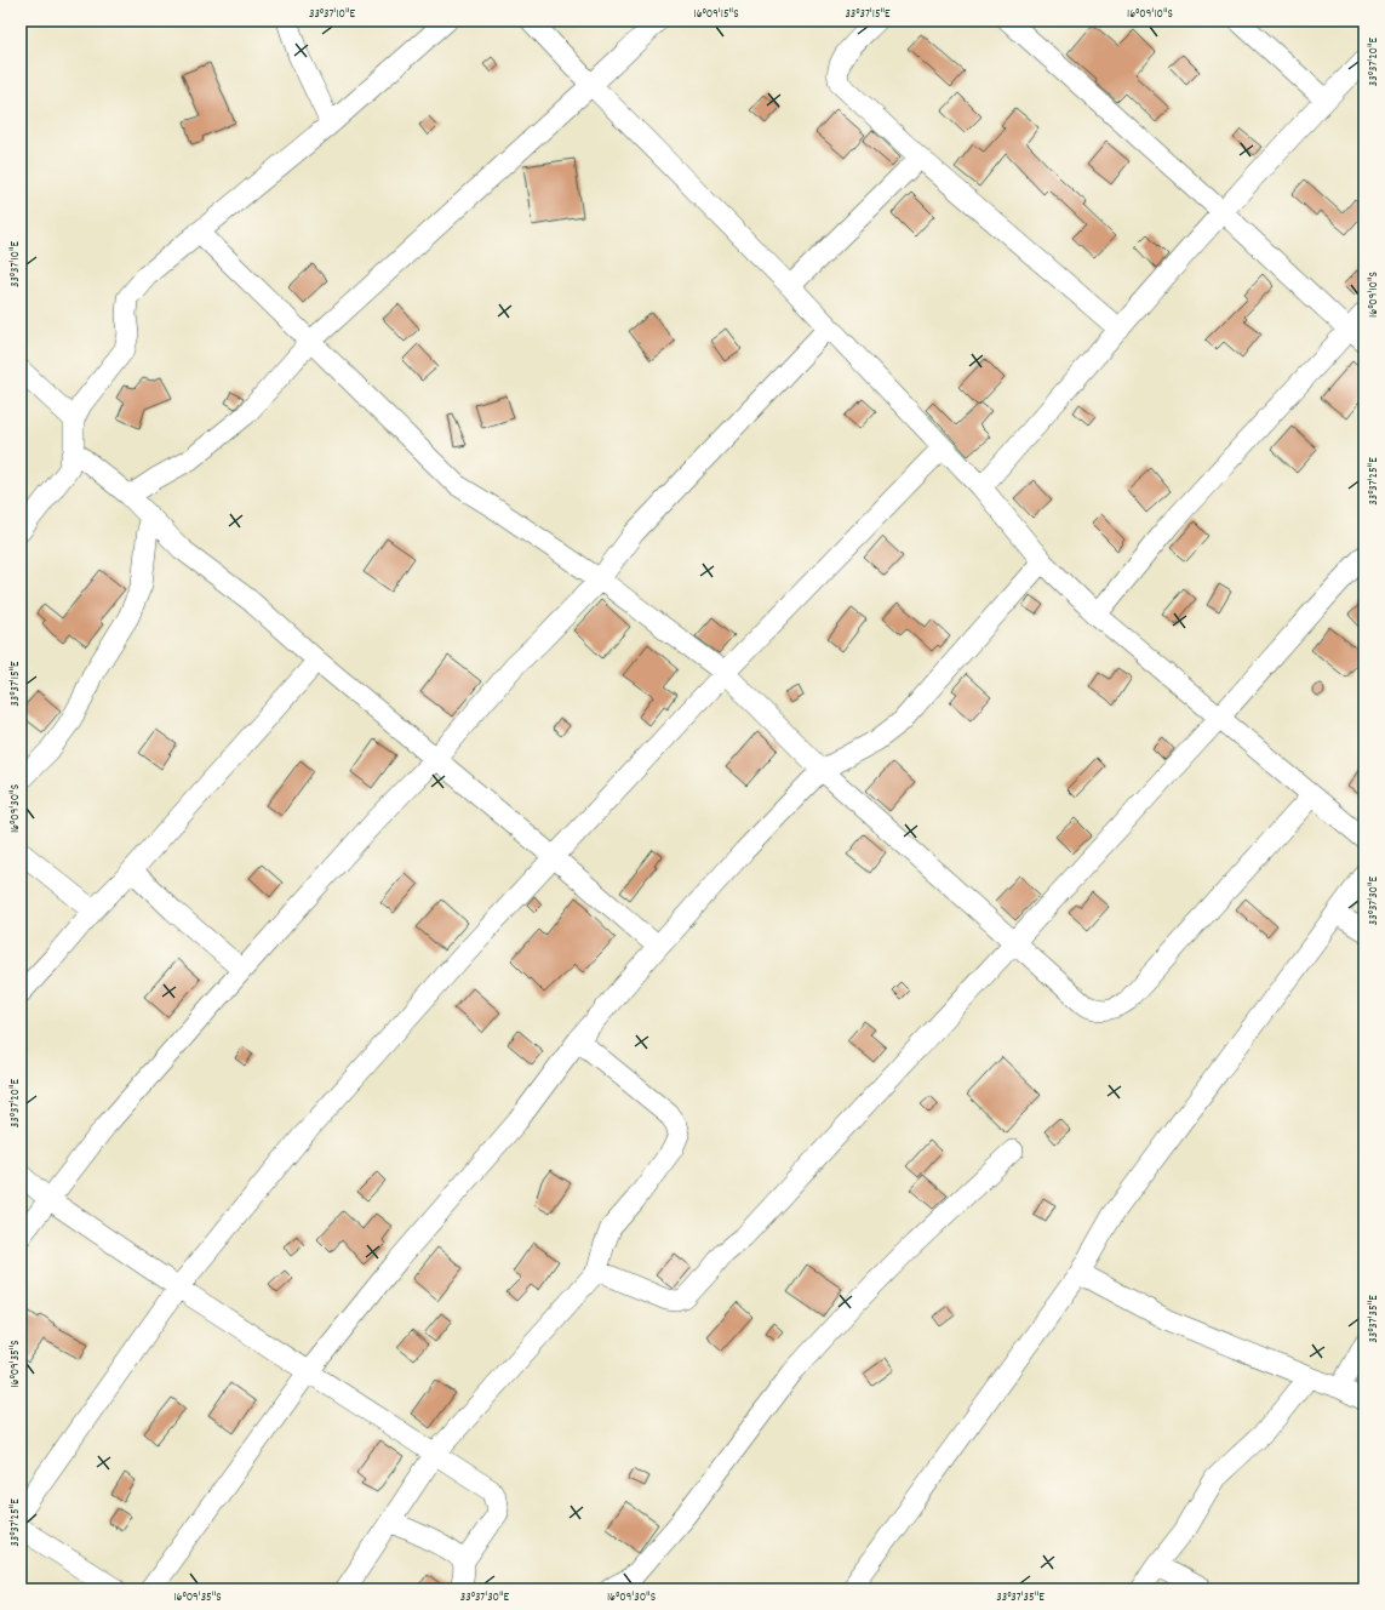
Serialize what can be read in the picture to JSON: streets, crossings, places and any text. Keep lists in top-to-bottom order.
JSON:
{
  "coordinates": [
    "33°37'10\"E",
    "16°09'15\"S",
    "33°37'15\"E",
    "16°09'10\"S",
    "33°37'20\"E",
    "33°37'25\"E",
    "16°09'30\"S",
    "33°37'30\"E",
    "33°37'35\"E",
    "16°09'35\"S"
  ]
}
